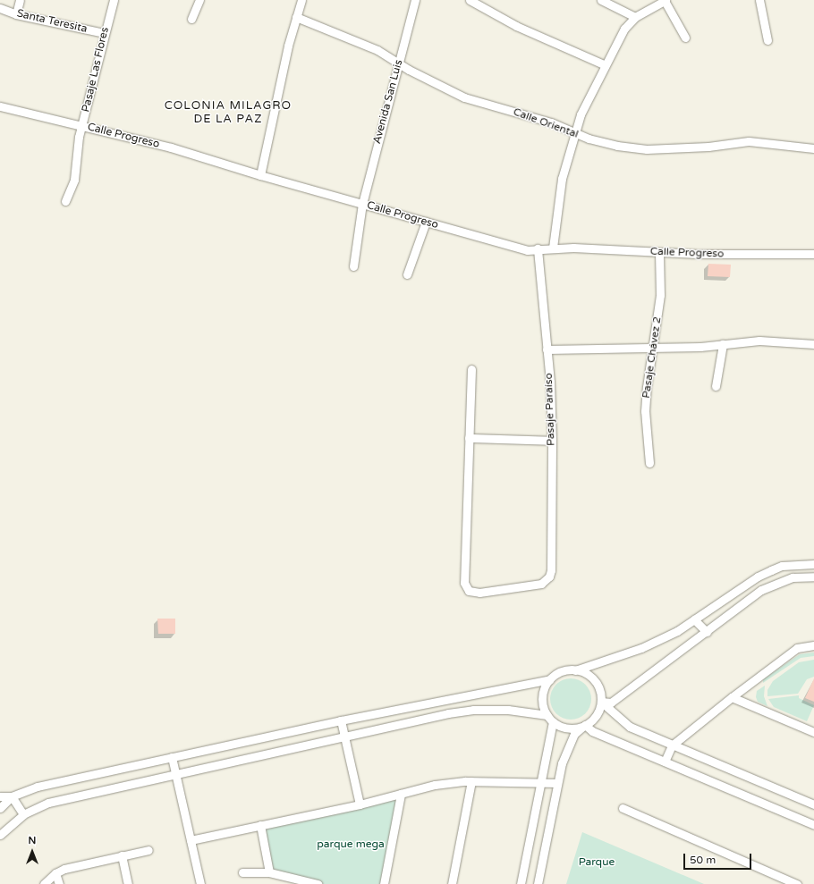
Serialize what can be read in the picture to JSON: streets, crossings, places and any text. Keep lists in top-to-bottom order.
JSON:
{
  "streets": {
    "street": [
      "Santa Teresita",
      "Pasaje Las Flores",
      "Avenida San Luis",
      "Calle Oriental",
      "Calle Progreso",
      "Pasaje Chávez 2",
      "Pasaje Paraíso"
    ]
  },
  "crossings": [
    ["Santa Teresita", "Pasaje Las Flores"],
    ["Pasaje Las Flores", "Calle Progreso"],
    ["Avenida San Luis", "Calle Oriental"],
    ["Avenida San Luis", "Calle Progreso"],
    ["Calle Progreso", "Pasaje Chávez 2"],
    ["Calle Progreso", "Pasaje Paraíso"]
  ],
  "districts": ["COLONIA MILAGRO DE LA PAZ"],
  "parks": ["parque mega", "Parque"],
  "scale_bar": "50 m",
  "north": "top"
}
